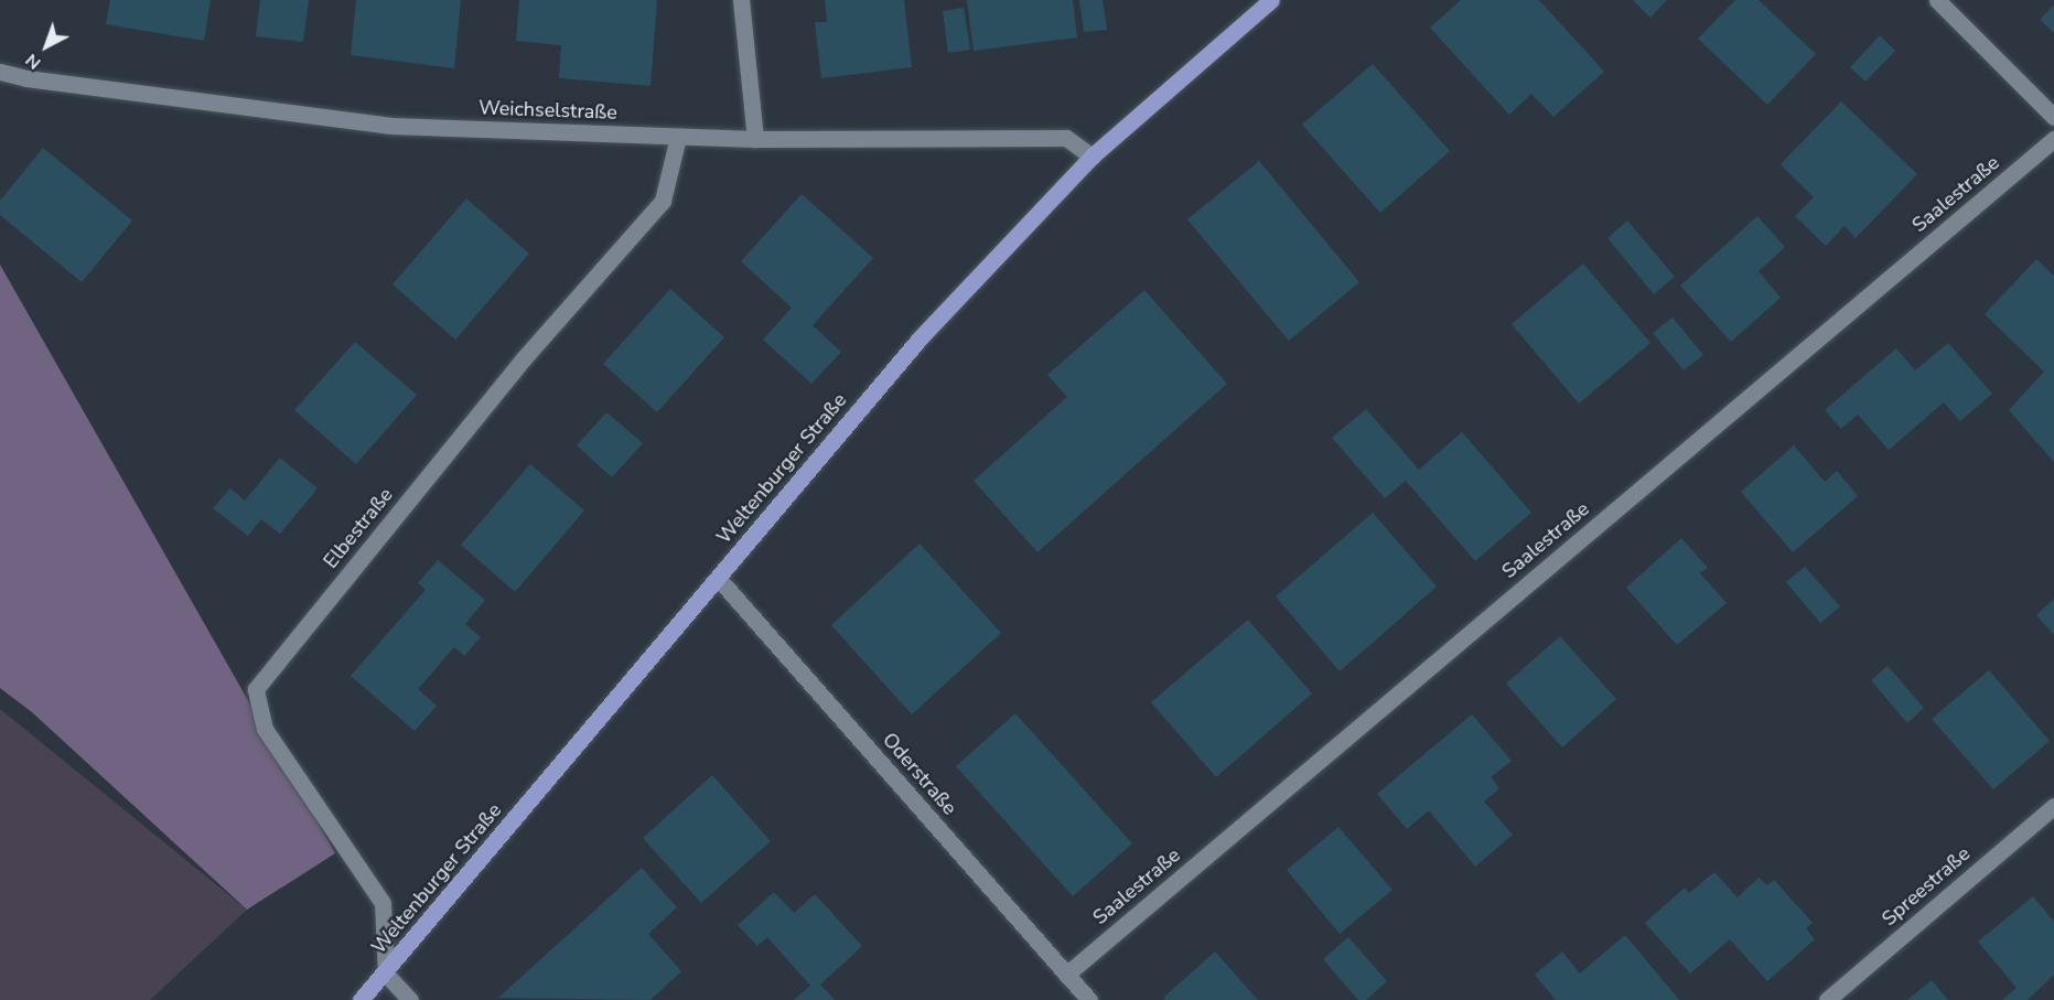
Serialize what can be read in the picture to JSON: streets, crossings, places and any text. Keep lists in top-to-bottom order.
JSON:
{
  "streets": {
    "main road": ["Weltenburger Straße"],
    "street": [
      "Weichselstraße",
      "Saalestraße",
      "Elbestraße",
      "Oderstraße",
      "Spreestraße"
    ]
  },
  "crossings": [
    ["Weichselstraße", "Weltenburger Straße"],
    ["Weichselstraße", "Elbestraße"],
    ["Saalestraße", "Oderstraße"],
    ["Weltenburger Straße", "Elbestraße"],
    ["Weltenburger Straße", "Oderstraße"]
  ],
  "north": "bottom left"
}
